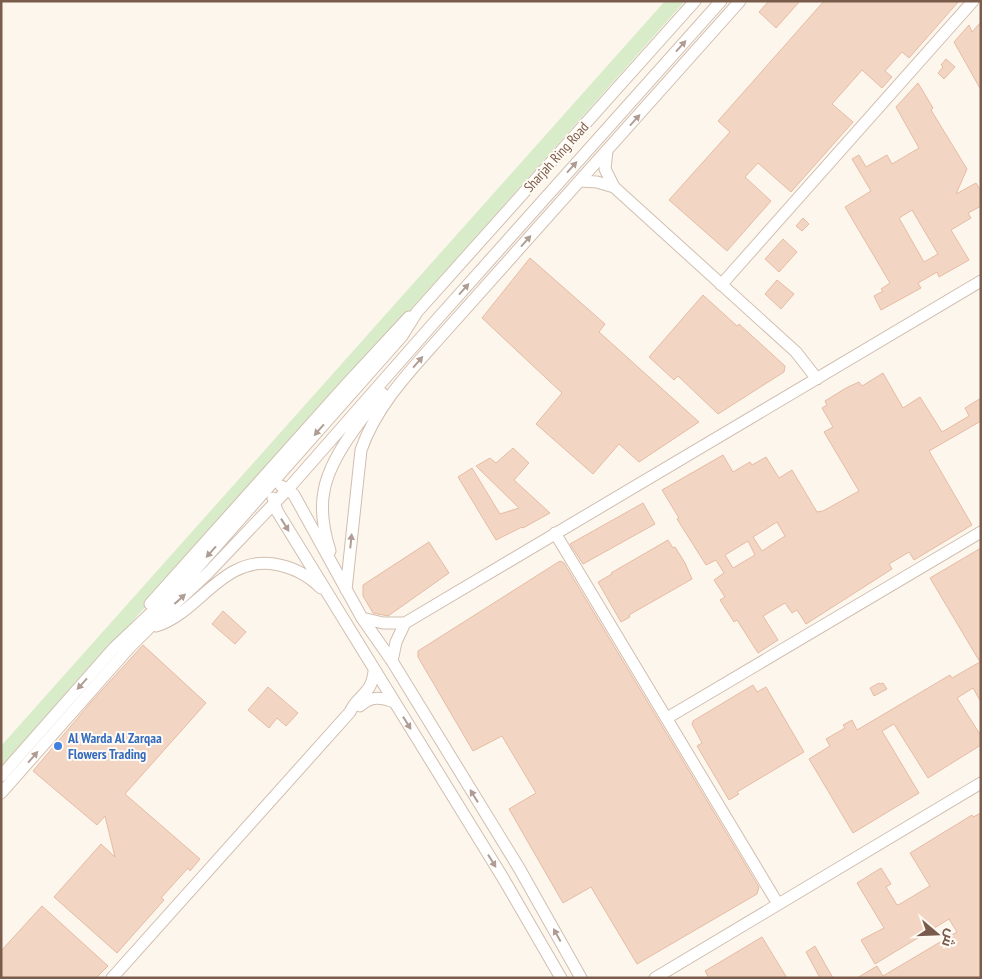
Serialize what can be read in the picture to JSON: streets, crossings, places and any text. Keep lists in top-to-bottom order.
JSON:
{
  "streets": {
    "street": ["Sharjah Ring Road"]
  },
  "places": ["Al Warda Al Zarqaa Flowers Trading"],
  "north": "right"
}
